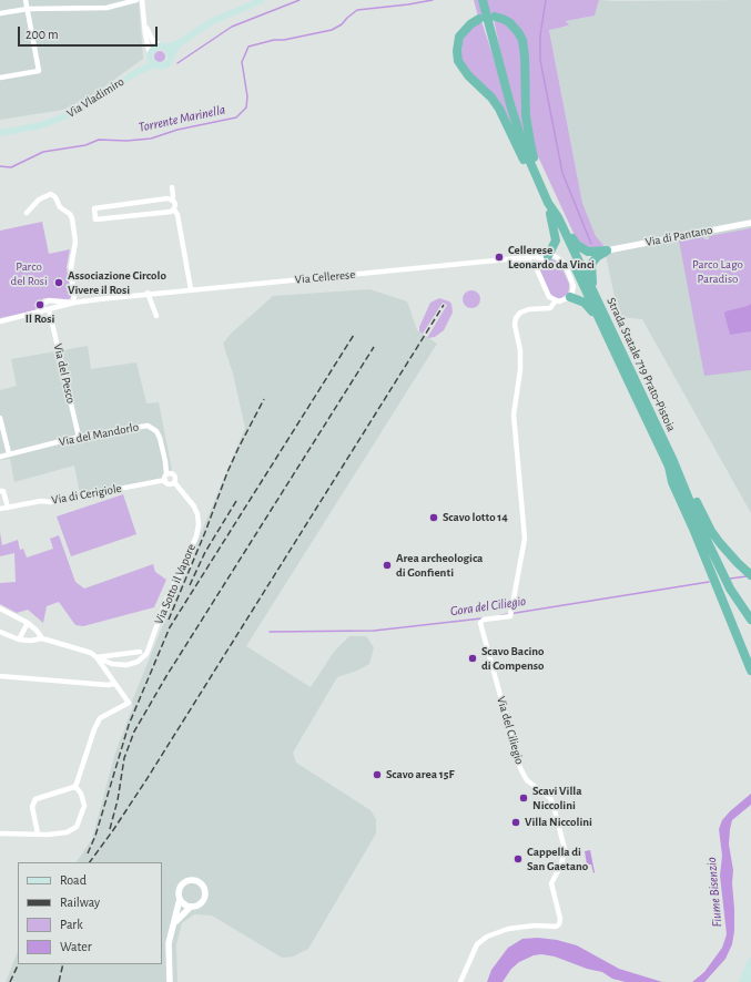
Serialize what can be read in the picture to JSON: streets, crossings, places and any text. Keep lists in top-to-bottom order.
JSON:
{
  "streets": {
    "highway": ["Strada Statale 719 Prato-Pistoia"],
    "main road": ["Via Vladimiro"],
    "street": [
      "Via di Pantano",
      "Via Cellerese",
      "Via del Pesco",
      "Via del Mandorlo",
      "Via di Cerigiole",
      "Via Sotto il Vapore",
      "Via del Ciliegio"
    ]
  },
  "crossings": [
    ["Via Cellerese", "Via del Pesco"],
    ["Via del Pesco", "Via del Mandorlo"],
    ["Via del Mandorlo", "Via di Cerigiole"],
    ["Via del Mandorlo", "Via Sotto il Vapore"]
  ],
  "water": ["Torrente Marinella", "Gora del Ciliegio", "Fiume Bisenzio"],
  "parks": ["Parco Lago Paradiso", "Parco del Rosi"],
  "places": [
    "Cellerese Leonardo da Vinci",
    "Associazione Circolo Vivere il Rosi",
    "Il Rosi",
    "Scavo lotto 14",
    "Area archeologica di Gonfienti",
    "Scavo Bacino di Compenso",
    "Scavo area 15F",
    "Scavi Villa Niccolini",
    "Villa Niccolini",
    "Cappella di San Gaetano"
  ],
  "legend": [
    "Road",
    "Railway",
    "Park",
    "Water"
  ],
  "scale_bar": "200 m"
}
